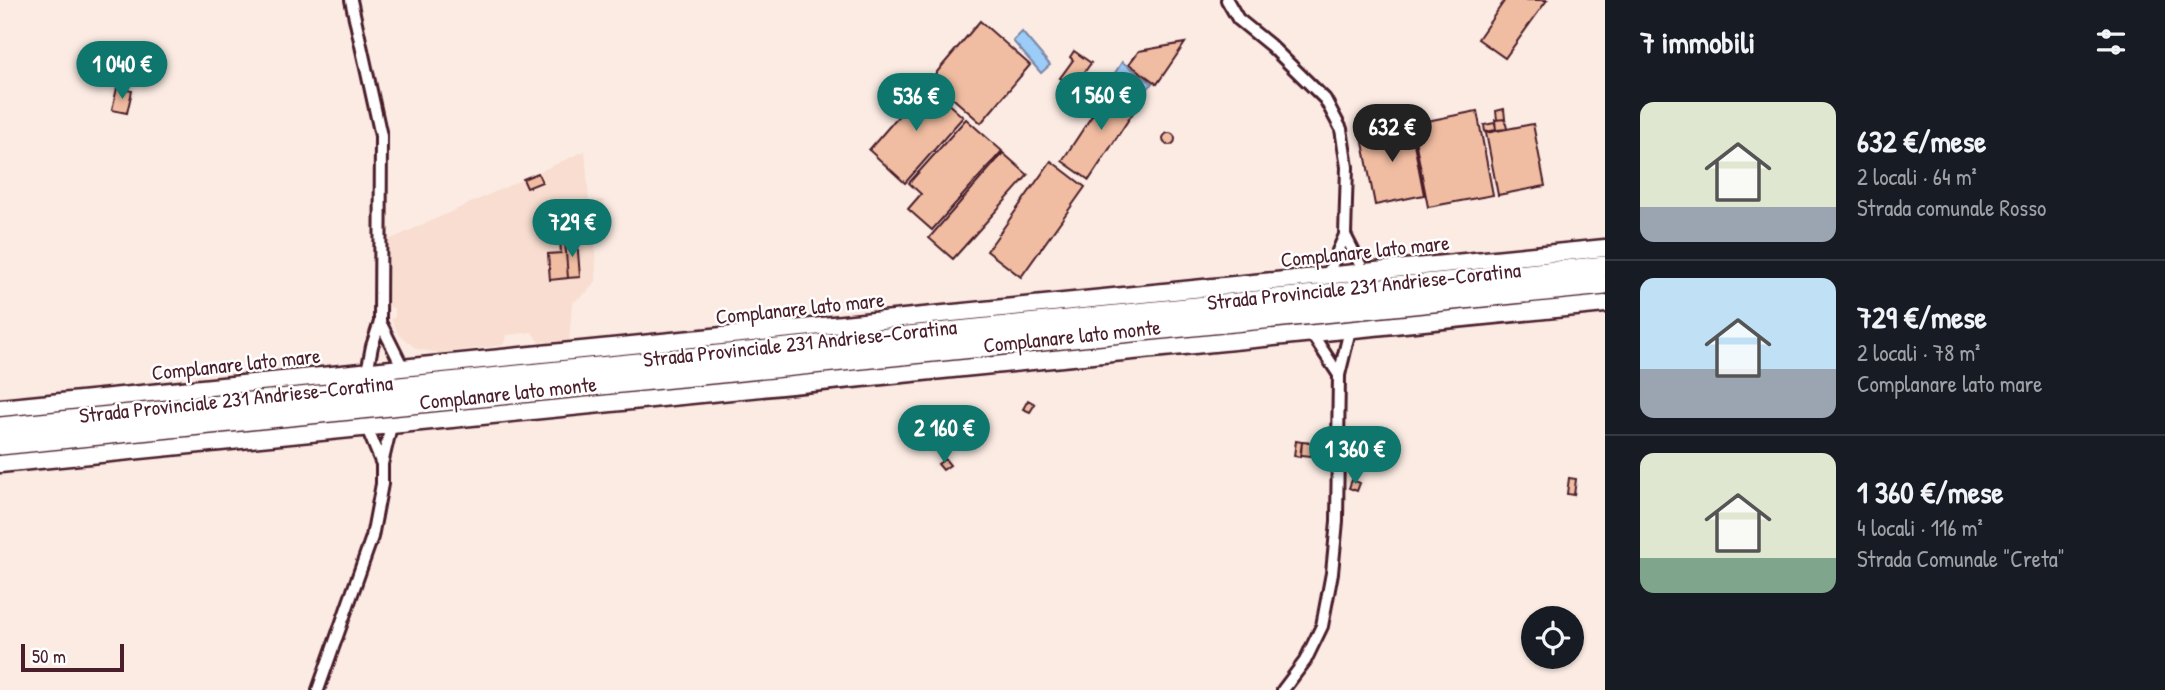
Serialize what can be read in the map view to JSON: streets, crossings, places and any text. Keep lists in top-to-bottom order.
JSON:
{
  "streets": {
    "highway": ["Strada Provinciale 231 Andriese-Coratina"],
    "street": ["Complanare lato mare", "Complanare lato monte"]
  },
  "scale_bar": "50 m",
  "page": {
    "heading": "7 immobili",
    "price": [
      "1 040 €",
      "1 560 €",
      "536 €",
      "632 €",
      "729 €",
      "2 160 €",
      "1 360 €"
    ],
    "list": [
      {
        "name": "632 €/mese",
        "note": "2 locali · 64 m² · Strada comunale Rosso"
      },
      {
        "name": "729 €/mese",
        "note": "2 locali · 78 m² · Complanare lato mare"
      },
      {
        "name": "1 360 €/mese",
        "note": "4 locali · 116 m² · Strada Comunale \"Creta\""
      }
    ],
    "scale": "50 m"
  }
}
